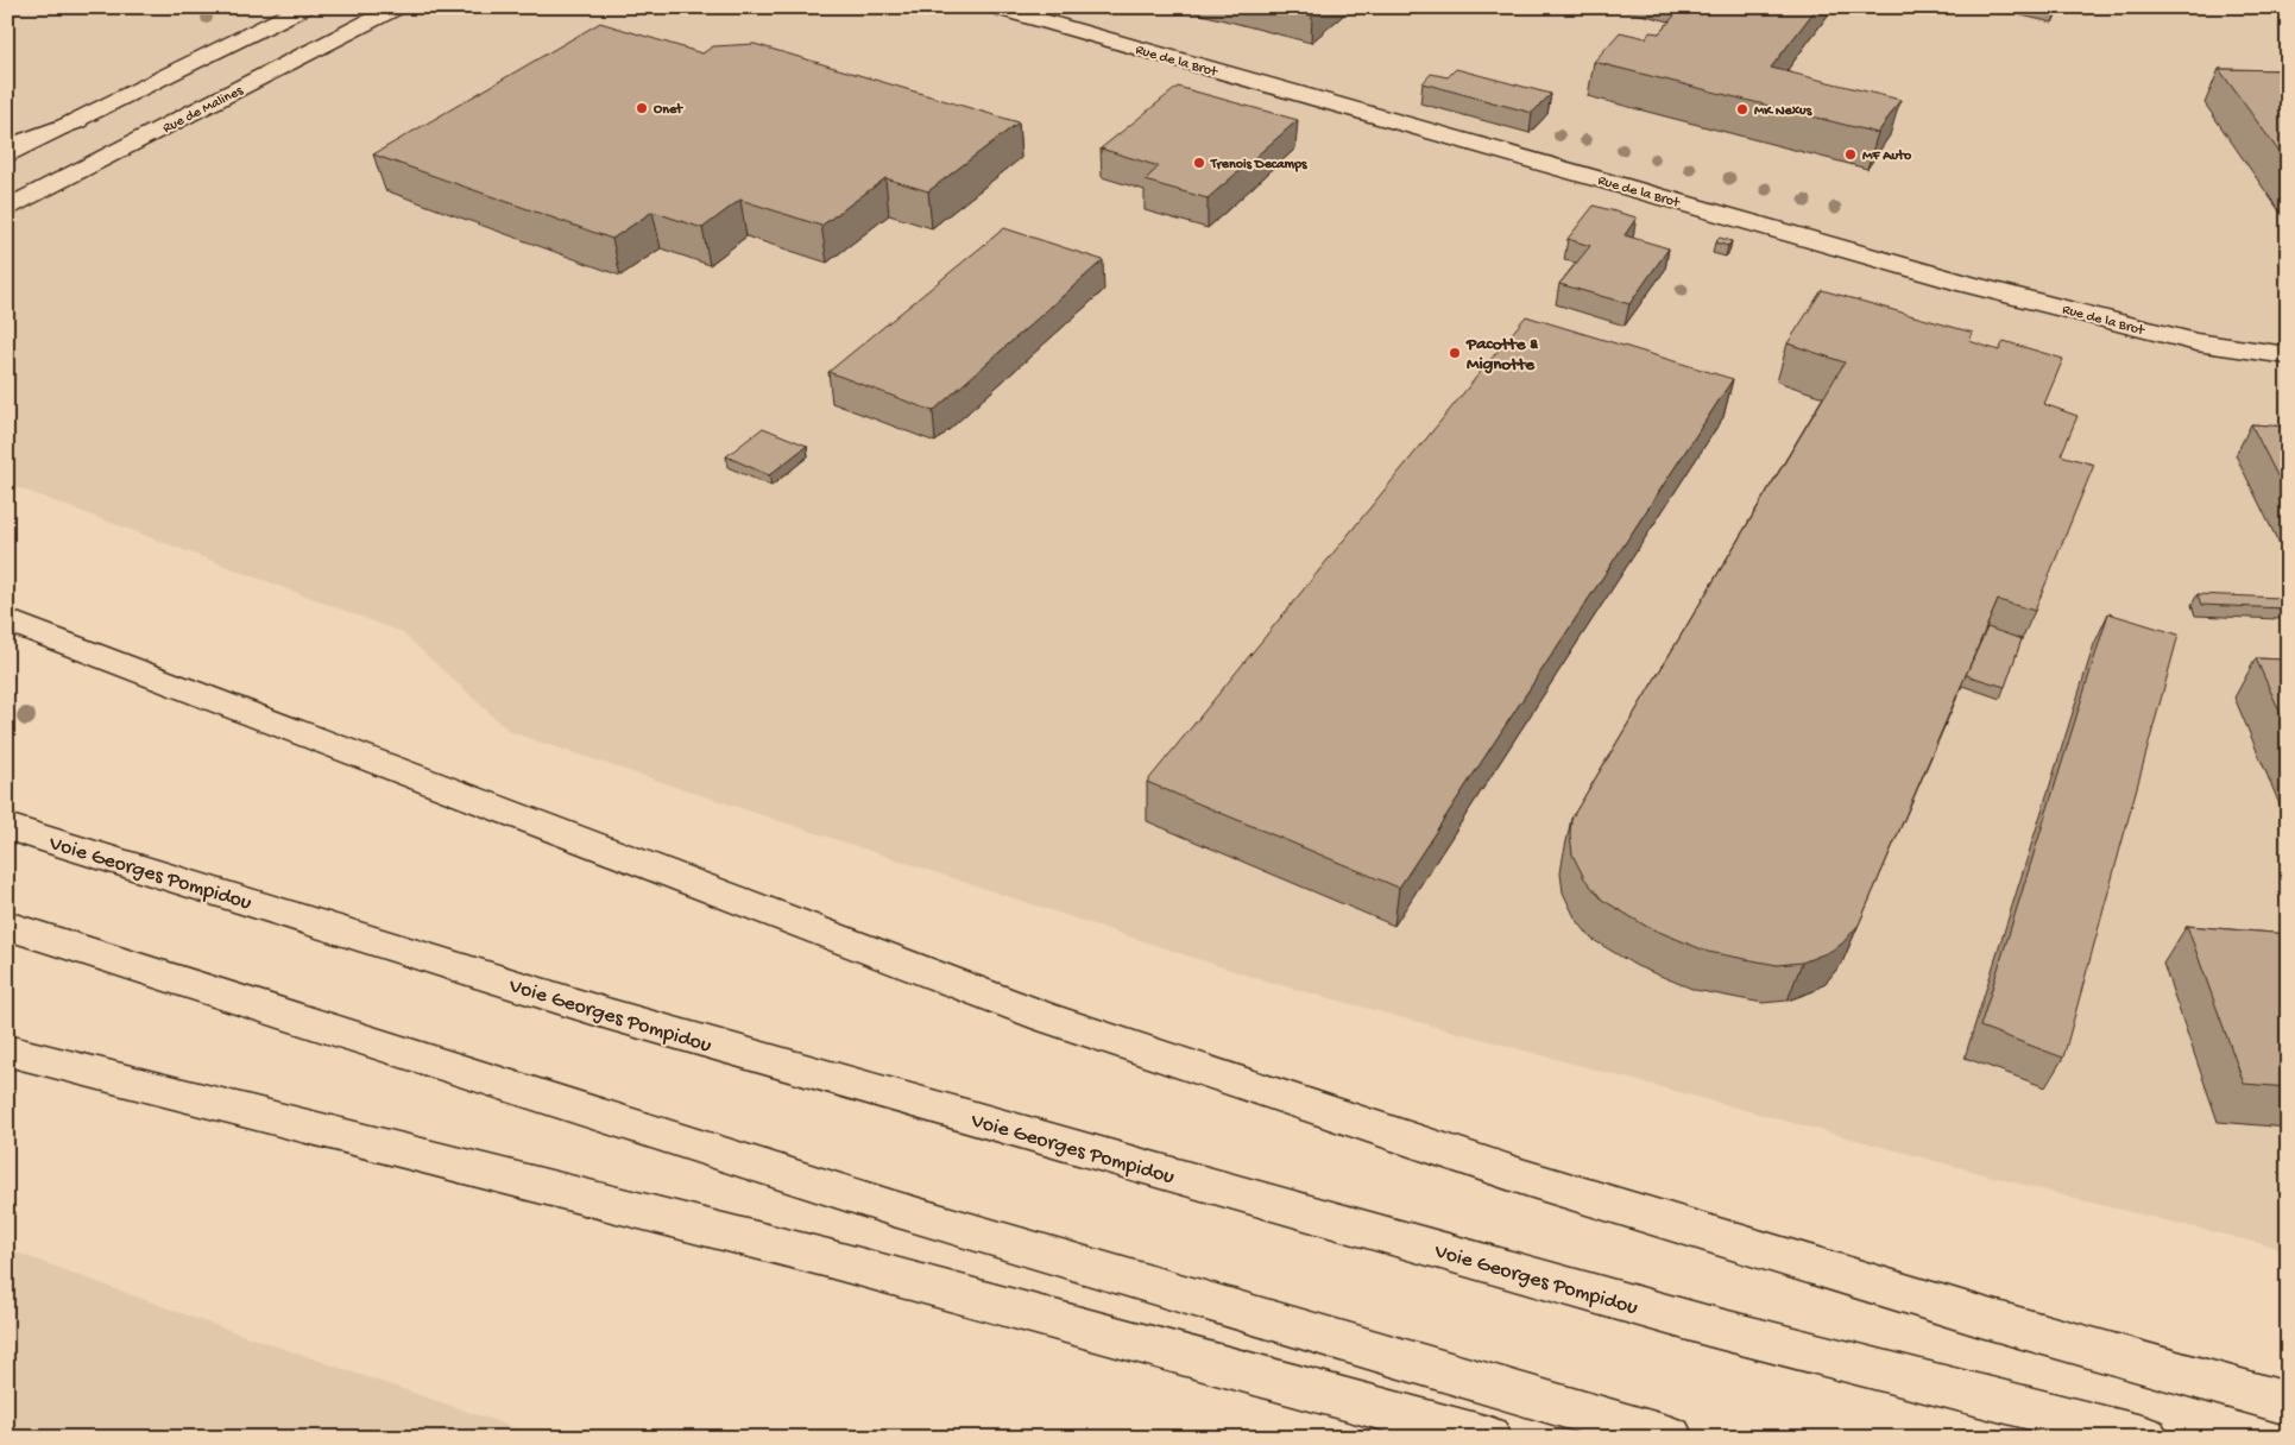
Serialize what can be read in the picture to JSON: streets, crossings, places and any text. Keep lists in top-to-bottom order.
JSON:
{
  "streets": {
    "main road": ["Rue de la Brot", "Rue de Malines", "Voie Georges Pompidou"]
  },
  "places": [
    "Onet",
    "MK Nexus",
    "MF Auto",
    "Trenois Decamps",
    "Pacotte & Mignotte"
  ]
}
